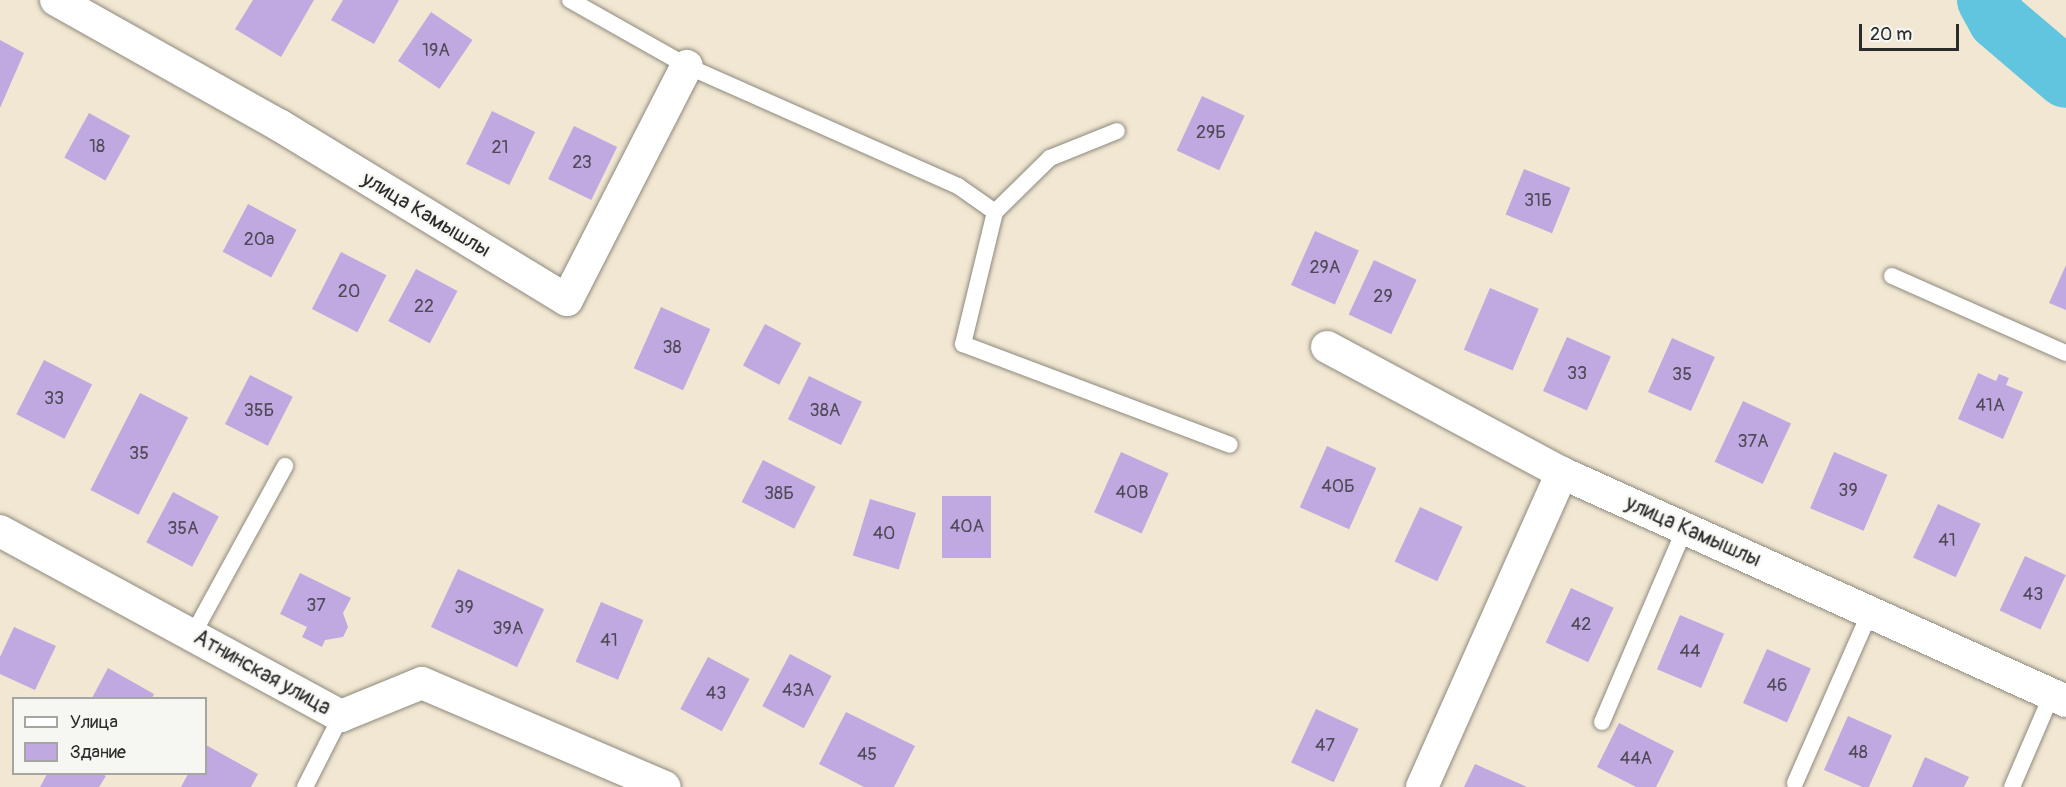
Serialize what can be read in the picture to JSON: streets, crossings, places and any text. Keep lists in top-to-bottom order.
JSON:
{
  "streets": {
    "street": ["улица Камышлы", "Атнинская улица"]
  },
  "house_numbers": [
    "19А",
    "29Б",
    "18",
    "21",
    "23",
    "31Б",
    "20а",
    "29А",
    "20",
    "29",
    "22",
    "38",
    "33",
    "35",
    "33",
    "41А",
    "35Б",
    "38А",
    "37А",
    "35",
    "40Б",
    "39",
    "40В",
    "38Б",
    "40А",
    "35А",
    "40",
    "41",
    "43",
    "37",
    "39",
    "42",
    "39А",
    "41",
    "44",
    "46",
    "43А",
    "43",
    "47",
    "48",
    "45",
    "44А"
  ],
  "legend": ["Улица", "Здание"],
  "scale_bar": "20 m"
}
